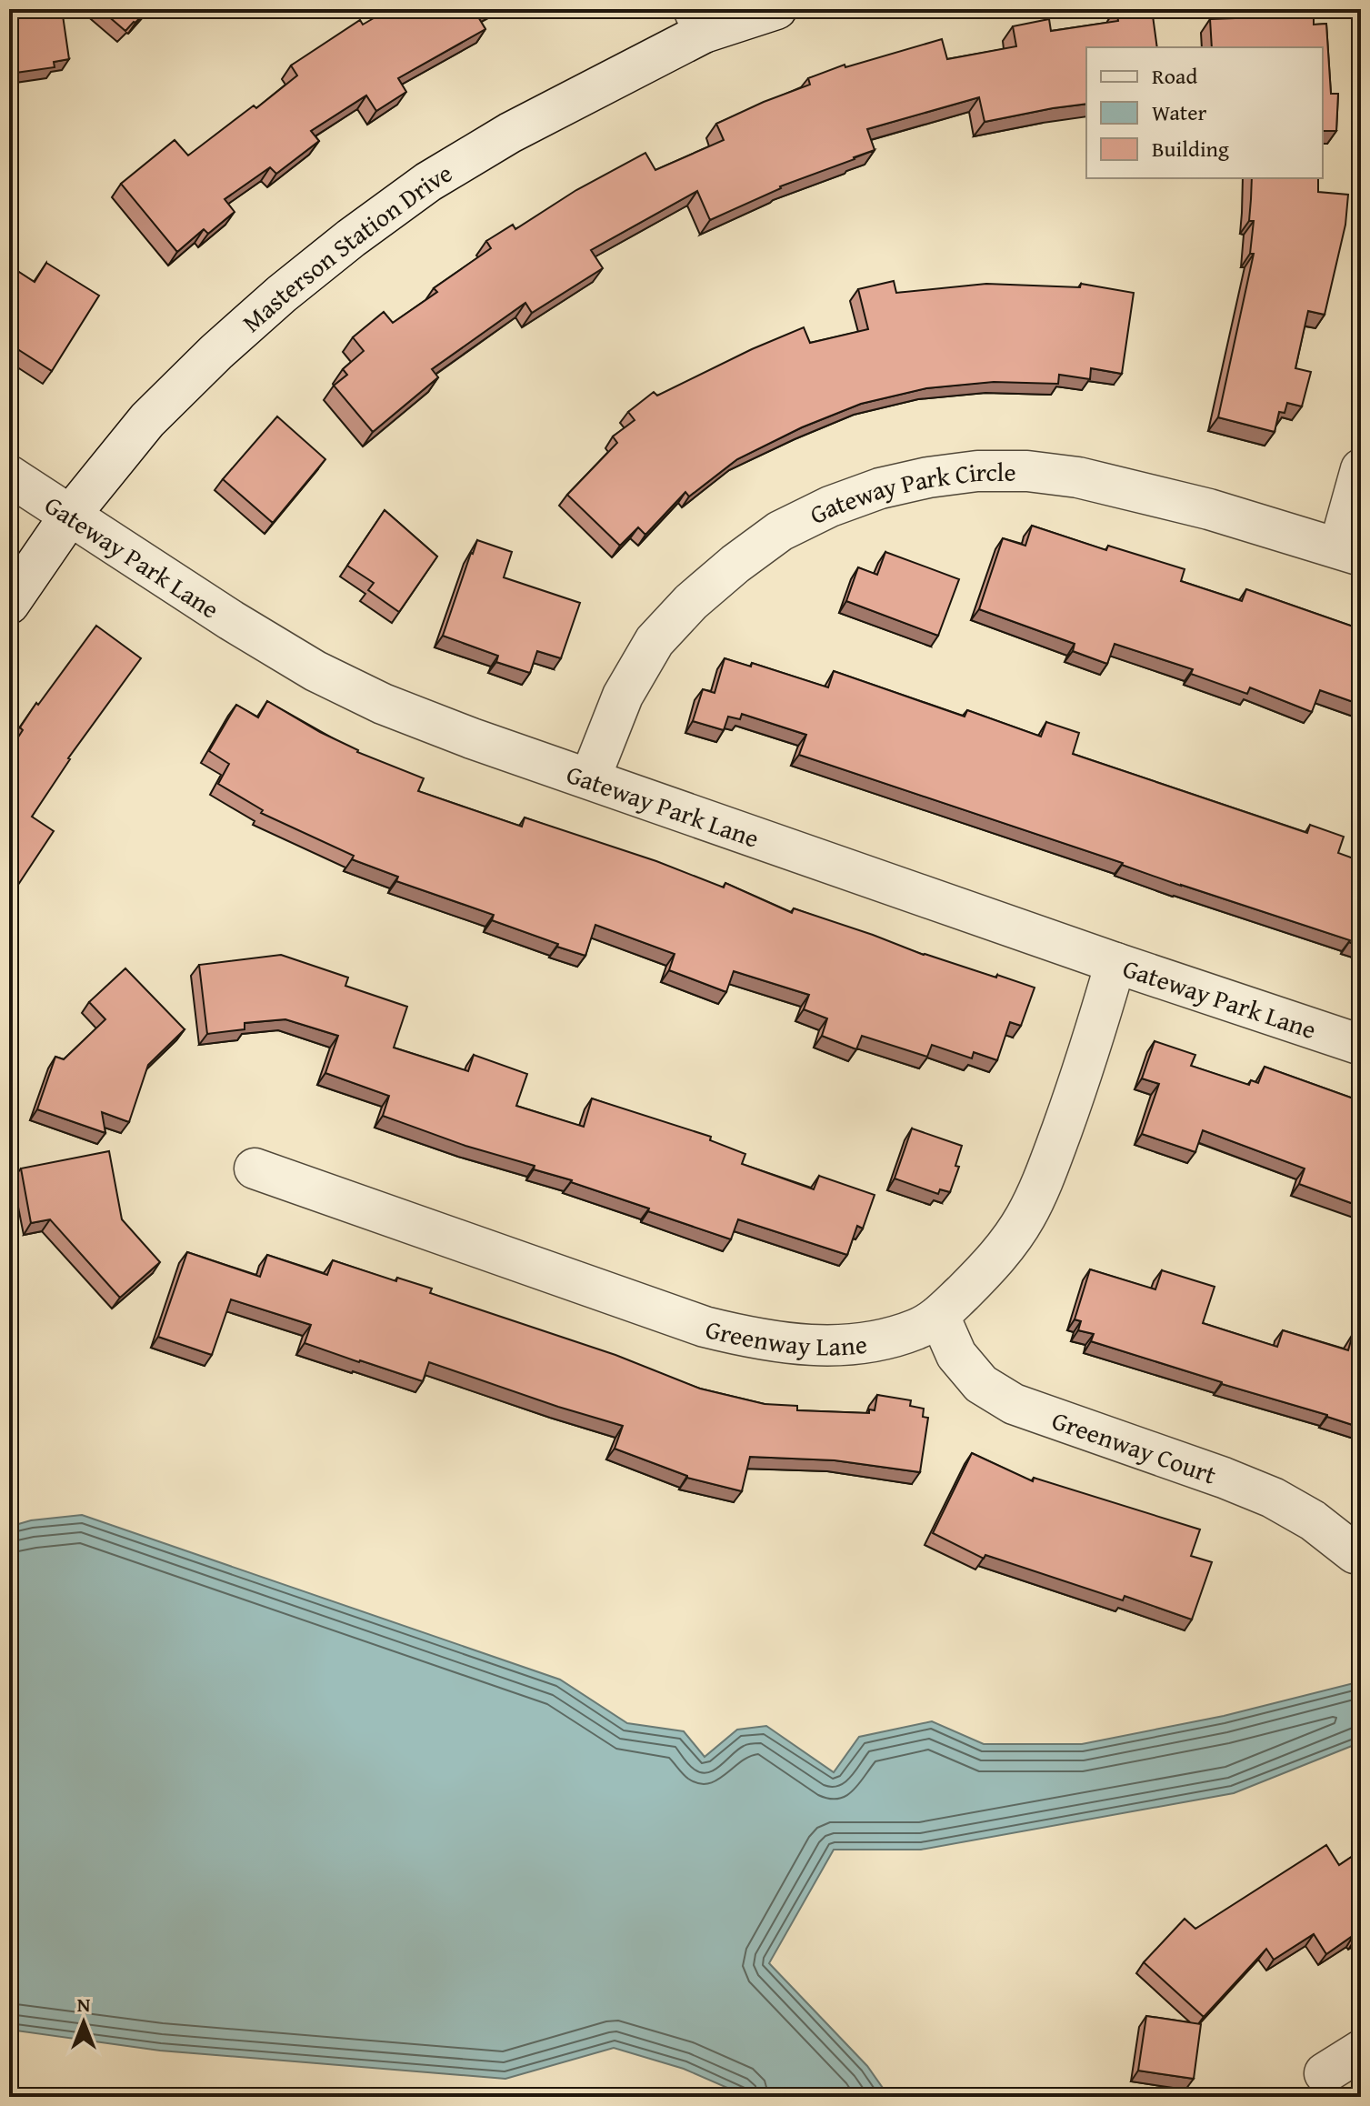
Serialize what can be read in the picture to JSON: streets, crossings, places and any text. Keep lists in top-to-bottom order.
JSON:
{
  "streets": {
    "street": [
      "Masterson Station Drive",
      "Gateway Park Circle",
      "Gateway Park Lane",
      "Greenway Lane",
      "Greenway Court"
    ]
  },
  "crossings": [
    ["Masterson Station Drive", "Gateway Park Lane"],
    ["Gateway Park Circle", "Gateway Park Lane"],
    ["Gateway Park Lane", "Greenway Lane"],
    ["Greenway Lane", "Greenway Court"]
  ],
  "legend": ["Road", "Water", "Building"],
  "north": "top"
}
